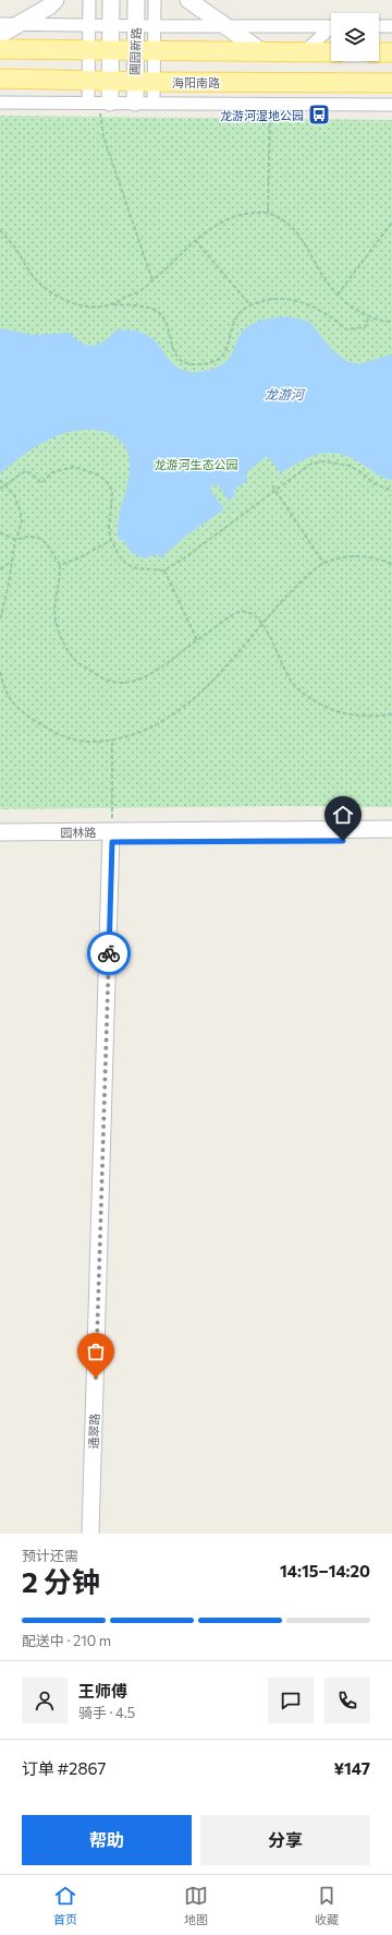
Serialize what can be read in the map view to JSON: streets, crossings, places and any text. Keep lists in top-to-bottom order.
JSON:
{
  "streets": {
    "main road": ["海阳南路"],
    "street": ["圃园新路", "园林路", "通翠路"]
  },
  "crossings": [
    ["圃园新路", "海阳南路"],
    ["园林路", "通翠路"]
  ],
  "water": ["龙游河"],
  "parks": ["龙游河生态公园"],
  "places": {
    "bus stop": ["龙游河湿地公园"]
  },
  "page": {
    "heading": ["2 分钟", "预计还需", "14:15–14:20"],
    "panel": [
      "王师傅",
      "骑手 · 4.5",
      "订单 #2867",
      "¥147"
    ],
    "bar": "配送中 · 210 m",
    "buttons": ["帮助", "分享"],
    "tabs": ["首页", "地图", "收藏"]
  }
}
